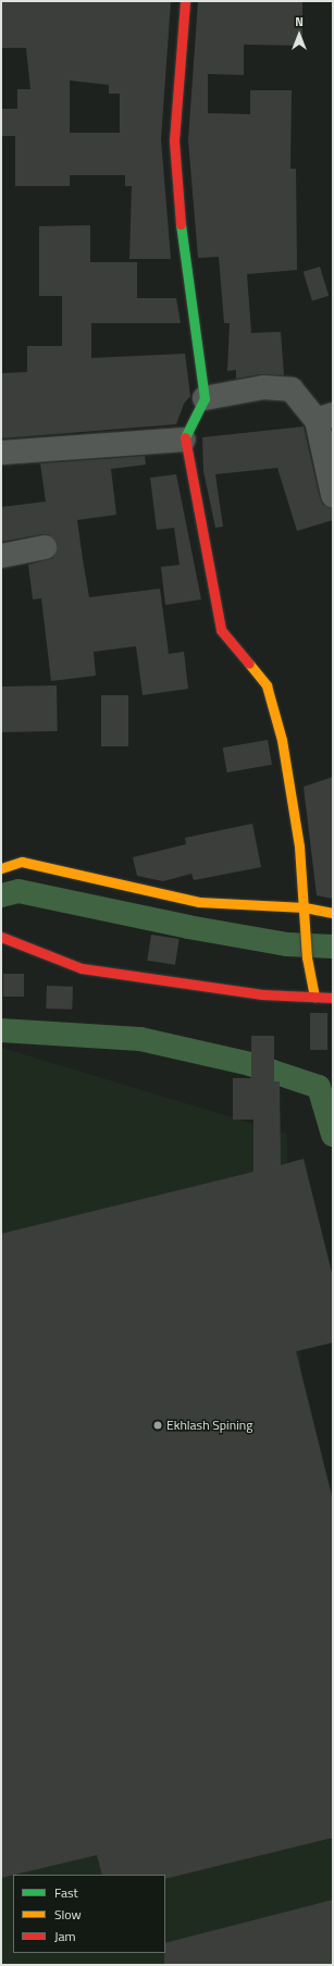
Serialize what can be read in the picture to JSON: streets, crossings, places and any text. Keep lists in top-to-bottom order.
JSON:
{
  "places": ["Ekhlash Spining"],
  "legend": ["Fast", "Slow", "Jam"],
  "north": "top"
}
